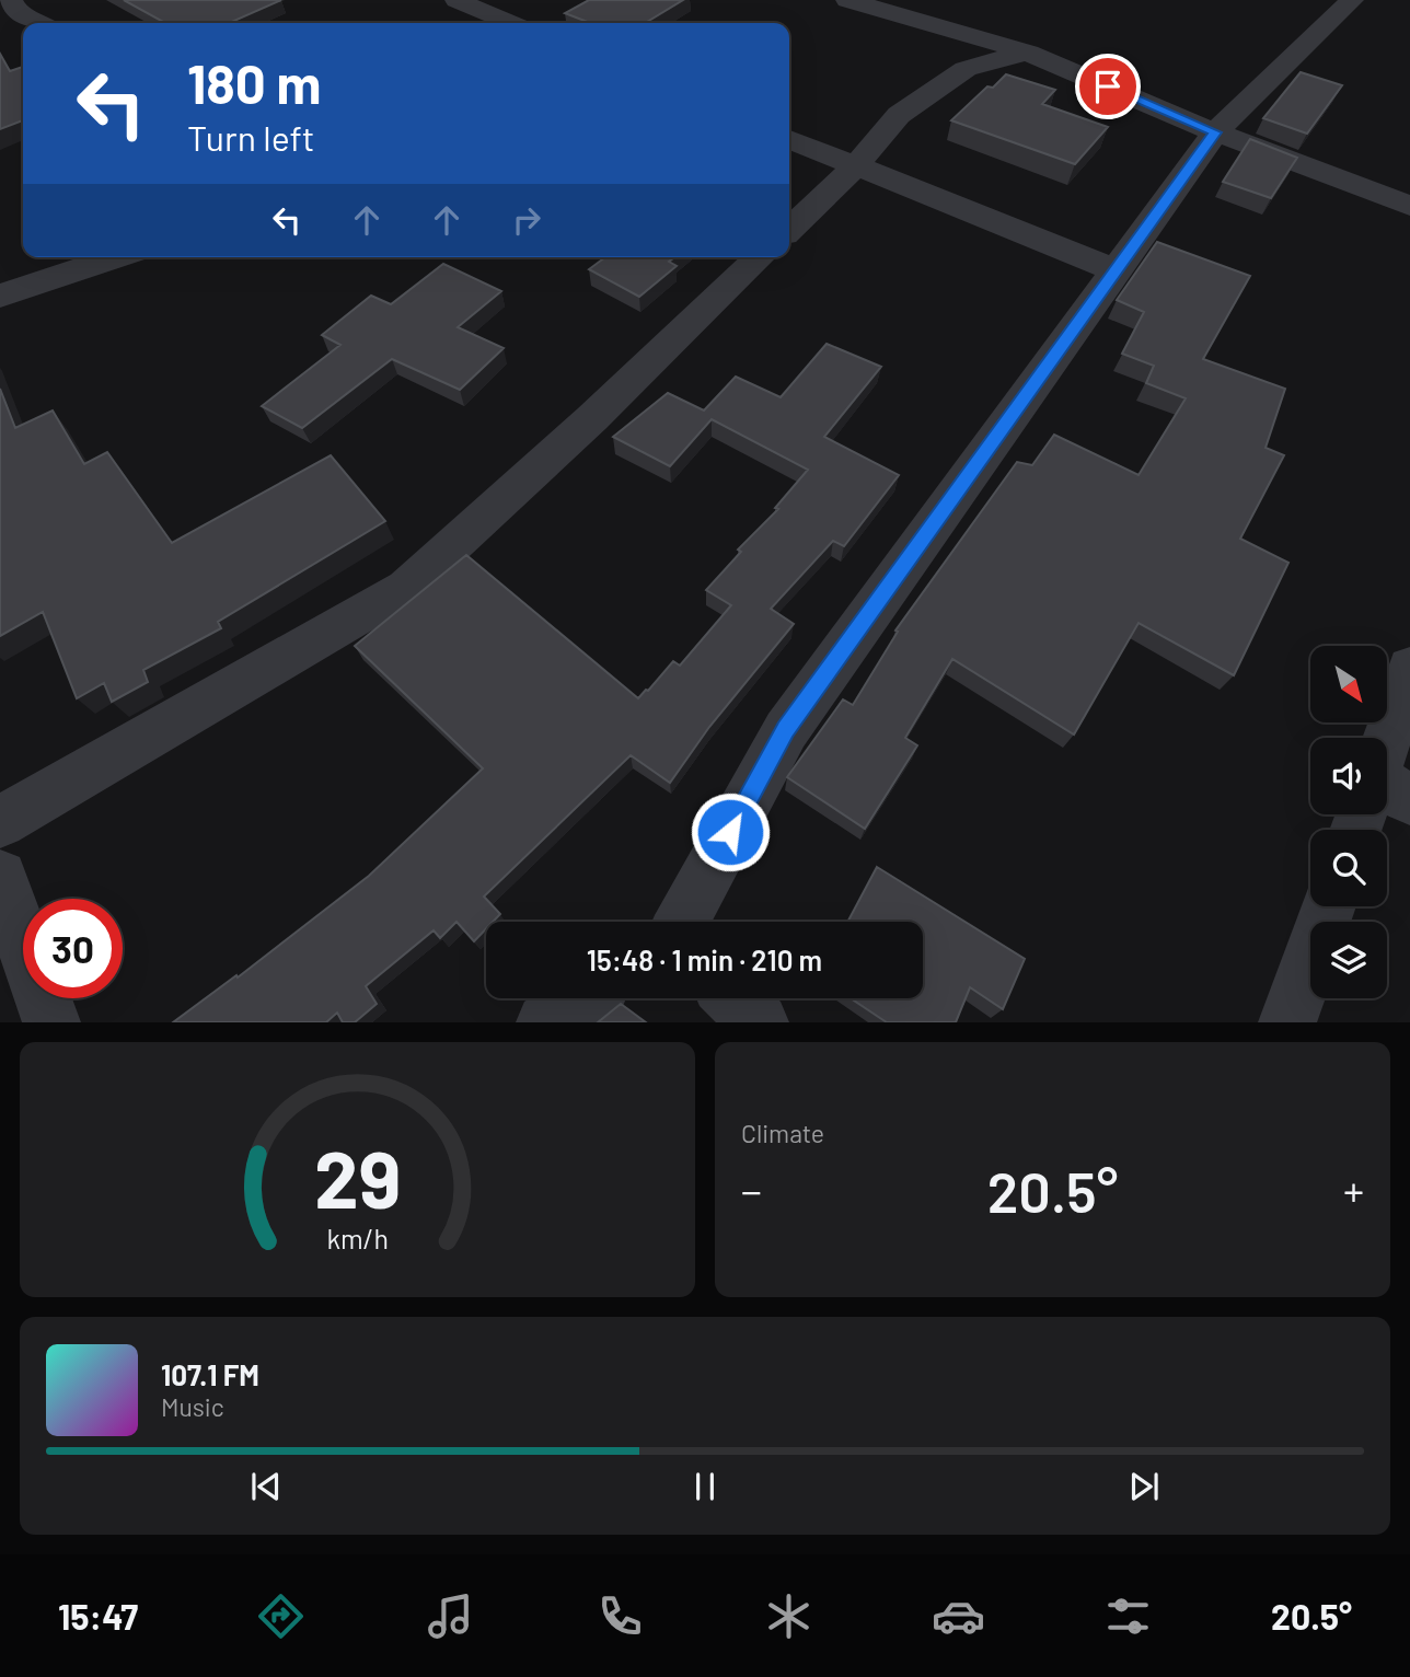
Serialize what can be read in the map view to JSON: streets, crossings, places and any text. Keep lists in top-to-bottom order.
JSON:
{
  "north": "bottom right",
  "page": {
    "turn": ["180 m", "Turn left"],
    "limit": "30",
    "trip": "15:48 · 1 min · 210 m",
    "tile": "Climate",
    "heat": ["−", "20.5°", "+"],
    "song": ["107.1 FM", "Music"],
    "tabs": ["15:47", "20.5°"],
    "gauge": ["29", "km/h"]
  }
}
